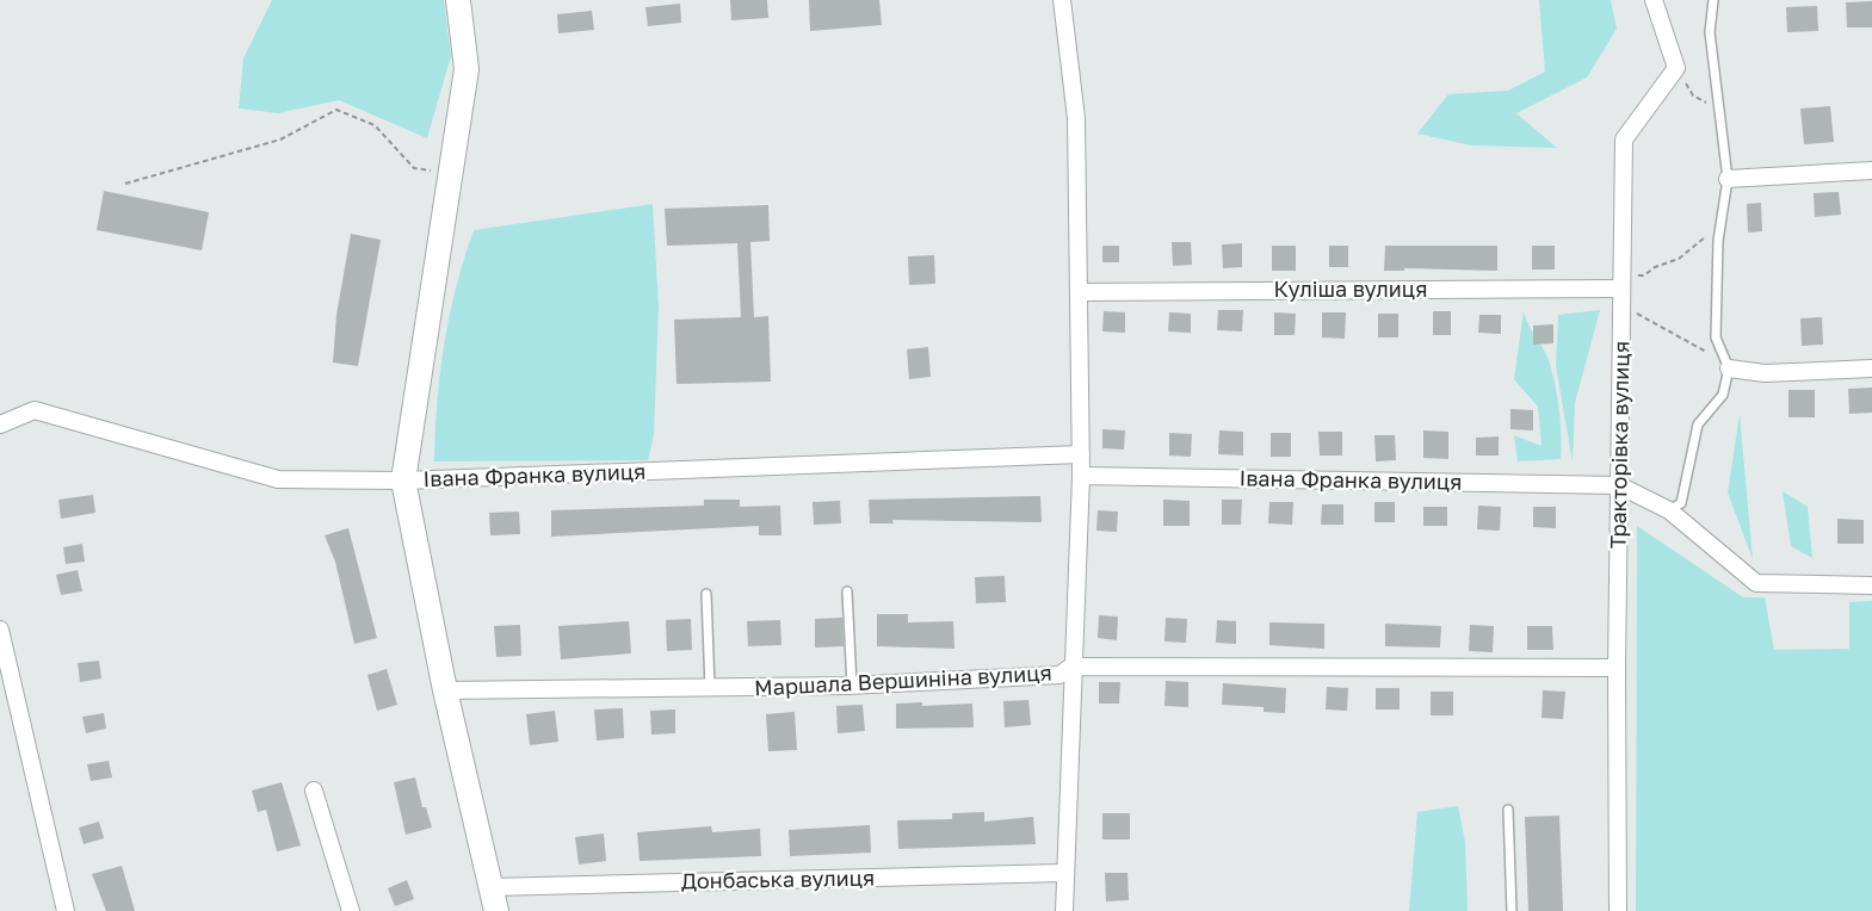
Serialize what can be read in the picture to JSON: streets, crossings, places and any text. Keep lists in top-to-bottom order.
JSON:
{
  "streets": {
    "street": [
      "Куліша вулиця",
      "Тракторівка вулиця",
      "Івана Франка вулиця",
      "Маршала Вершиніна вулиця",
      "Донбаська вулиця"
    ]
  },
  "crossings": [
    ["Куліша вулиця", "Тракторівка вулиця"],
    ["Тракторівка вулиця", "Івана Франка вулиця"],
    ["Тракторівка вулиця", "Маршала Вершиніна вулиця"]
  ]
}
